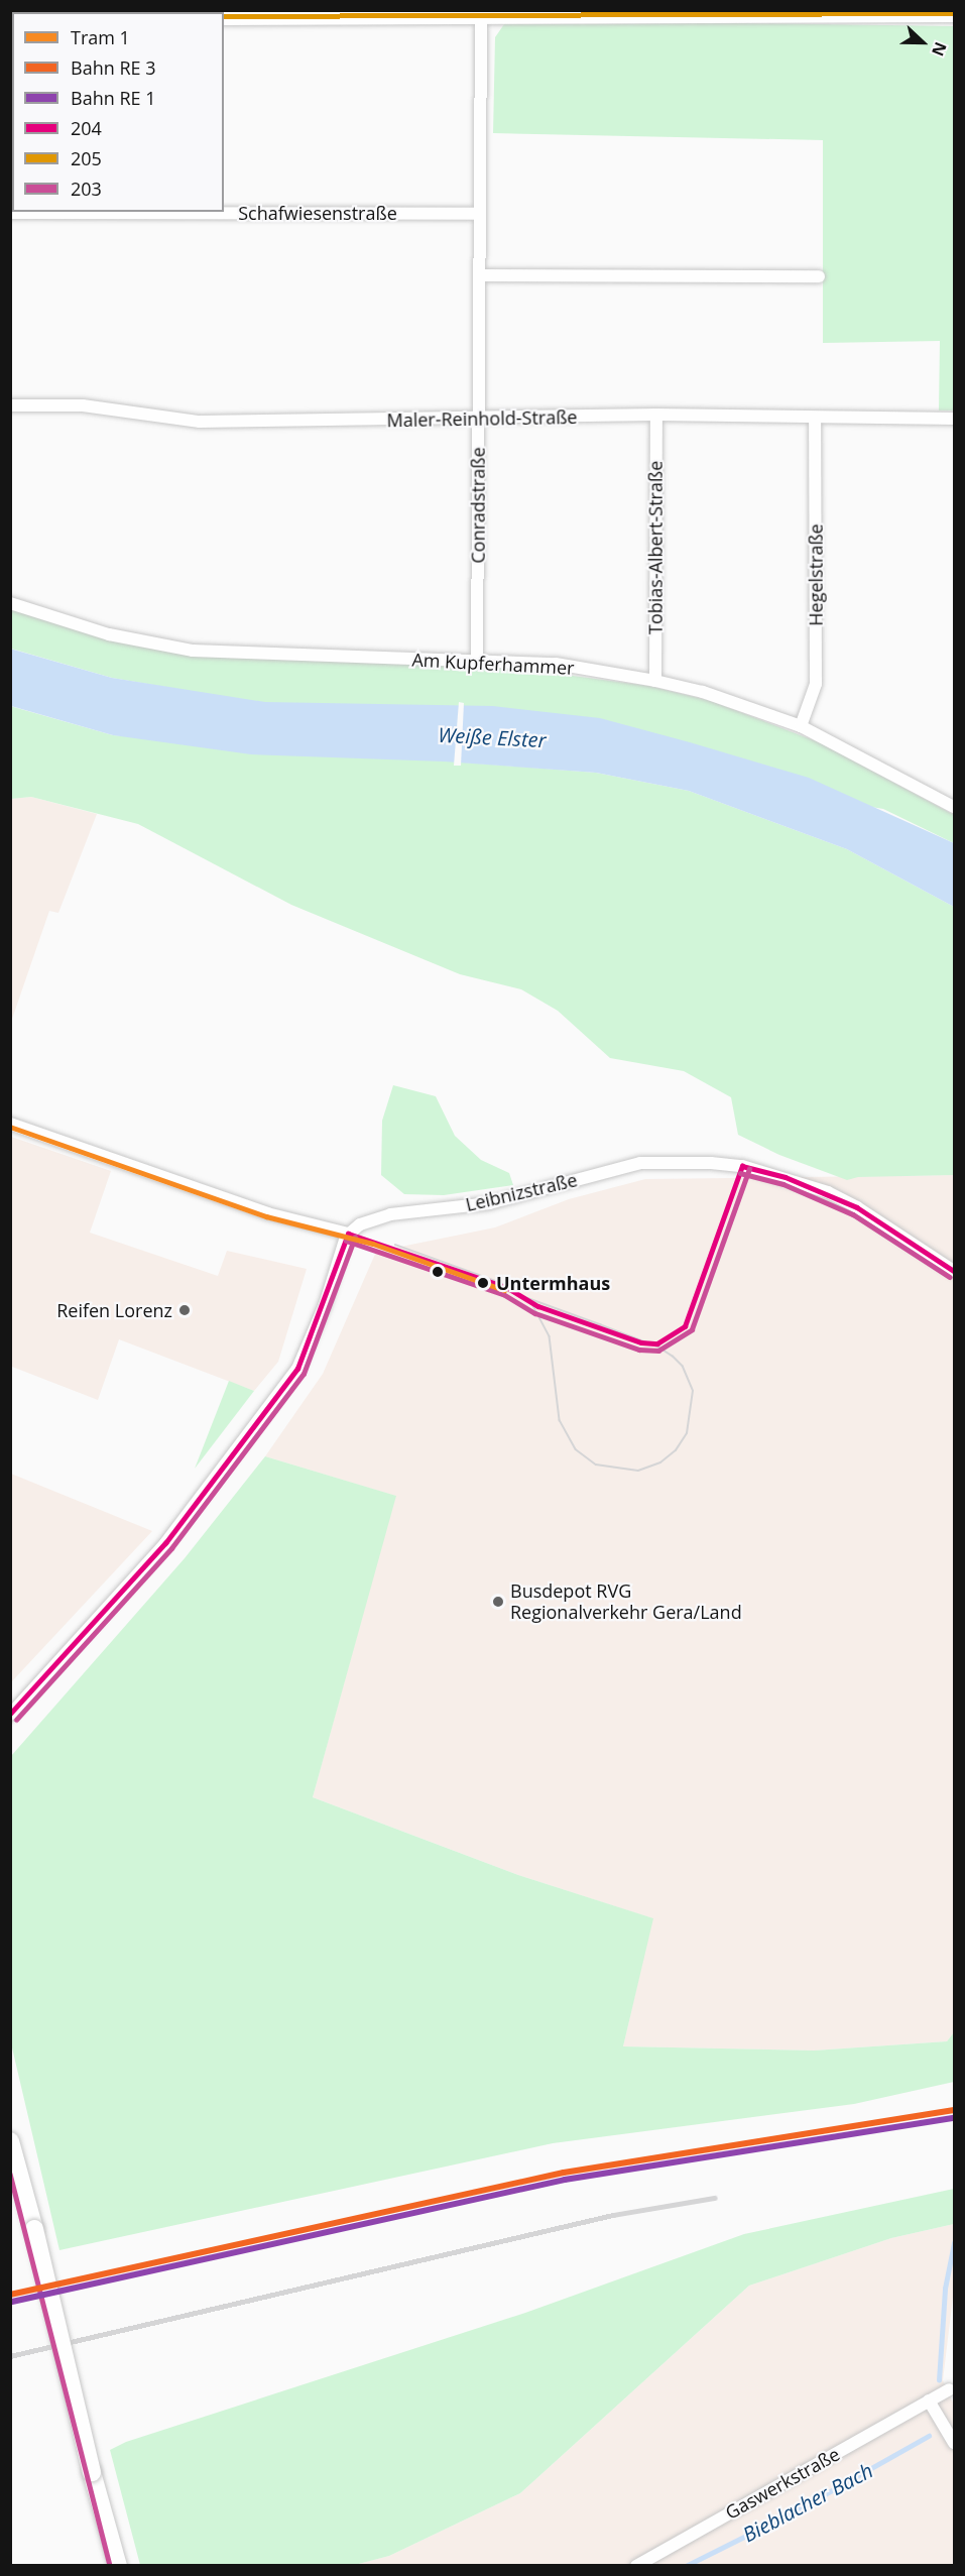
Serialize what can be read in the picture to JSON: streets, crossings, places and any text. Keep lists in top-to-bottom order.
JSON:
{
  "streets": {
    "street": [
      "Schafwiesenstraße",
      "Maler-Reinhold-Straße",
      "Conradstraße",
      "Tobias-Albert-Straße",
      "Hegelstraße",
      "Am Kupferhammer",
      "Leibnizstraße",
      "Gaswerkstraße"
    ]
  },
  "crossings": [
    ["Schafwiesenstraße", "Conradstraße"],
    ["Maler-Reinhold-Straße", "Conradstraße"],
    ["Maler-Reinhold-Straße", "Tobias-Albert-Straße"],
    ["Maler-Reinhold-Straße", "Hegelstraße"],
    ["Conradstraße", "Am Kupferhammer"],
    ["Tobias-Albert-Straße", "Am Kupferhammer"],
    ["Hegelstraße", "Am Kupferhammer"]
  ],
  "water": ["Weiße Elster", "Bieblacher Bach"],
  "places": ["Untermhaus", "Reifen Lorenz", "Busdepot RVG Regionalverkehr Gera/Land"],
  "lines": [
    "transit line 205",
    "tram line 1",
    "transit line 204",
    "transit line 203"
  ],
  "legend": [
    "Tram 1",
    "Bahn RE 3",
    "Bahn RE 1",
    "204",
    "205",
    "203"
  ],
  "north": "right"
}
